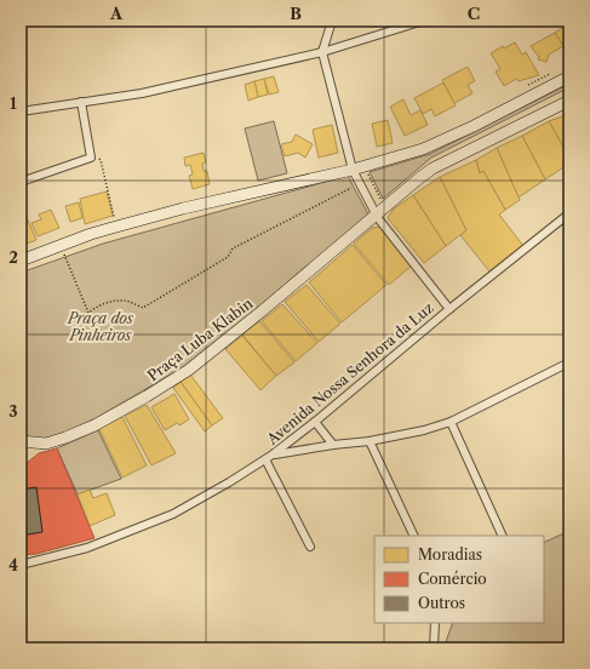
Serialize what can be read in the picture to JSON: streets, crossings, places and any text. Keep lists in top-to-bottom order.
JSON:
{
  "streets": {
    "main road": ["Praça Luba Klabin"],
    "street": ["Avenida Nossa Senhora da Luz"]
  },
  "parks": ["Praça dos Pinheiros"],
  "legend": ["Moradias", "Comércio", "Outros"],
  "grid": {
    "columns": ["A", "B", "C"],
    "rows": [
      "1",
      "2",
      "3",
      "4"
    ]
  }
}
